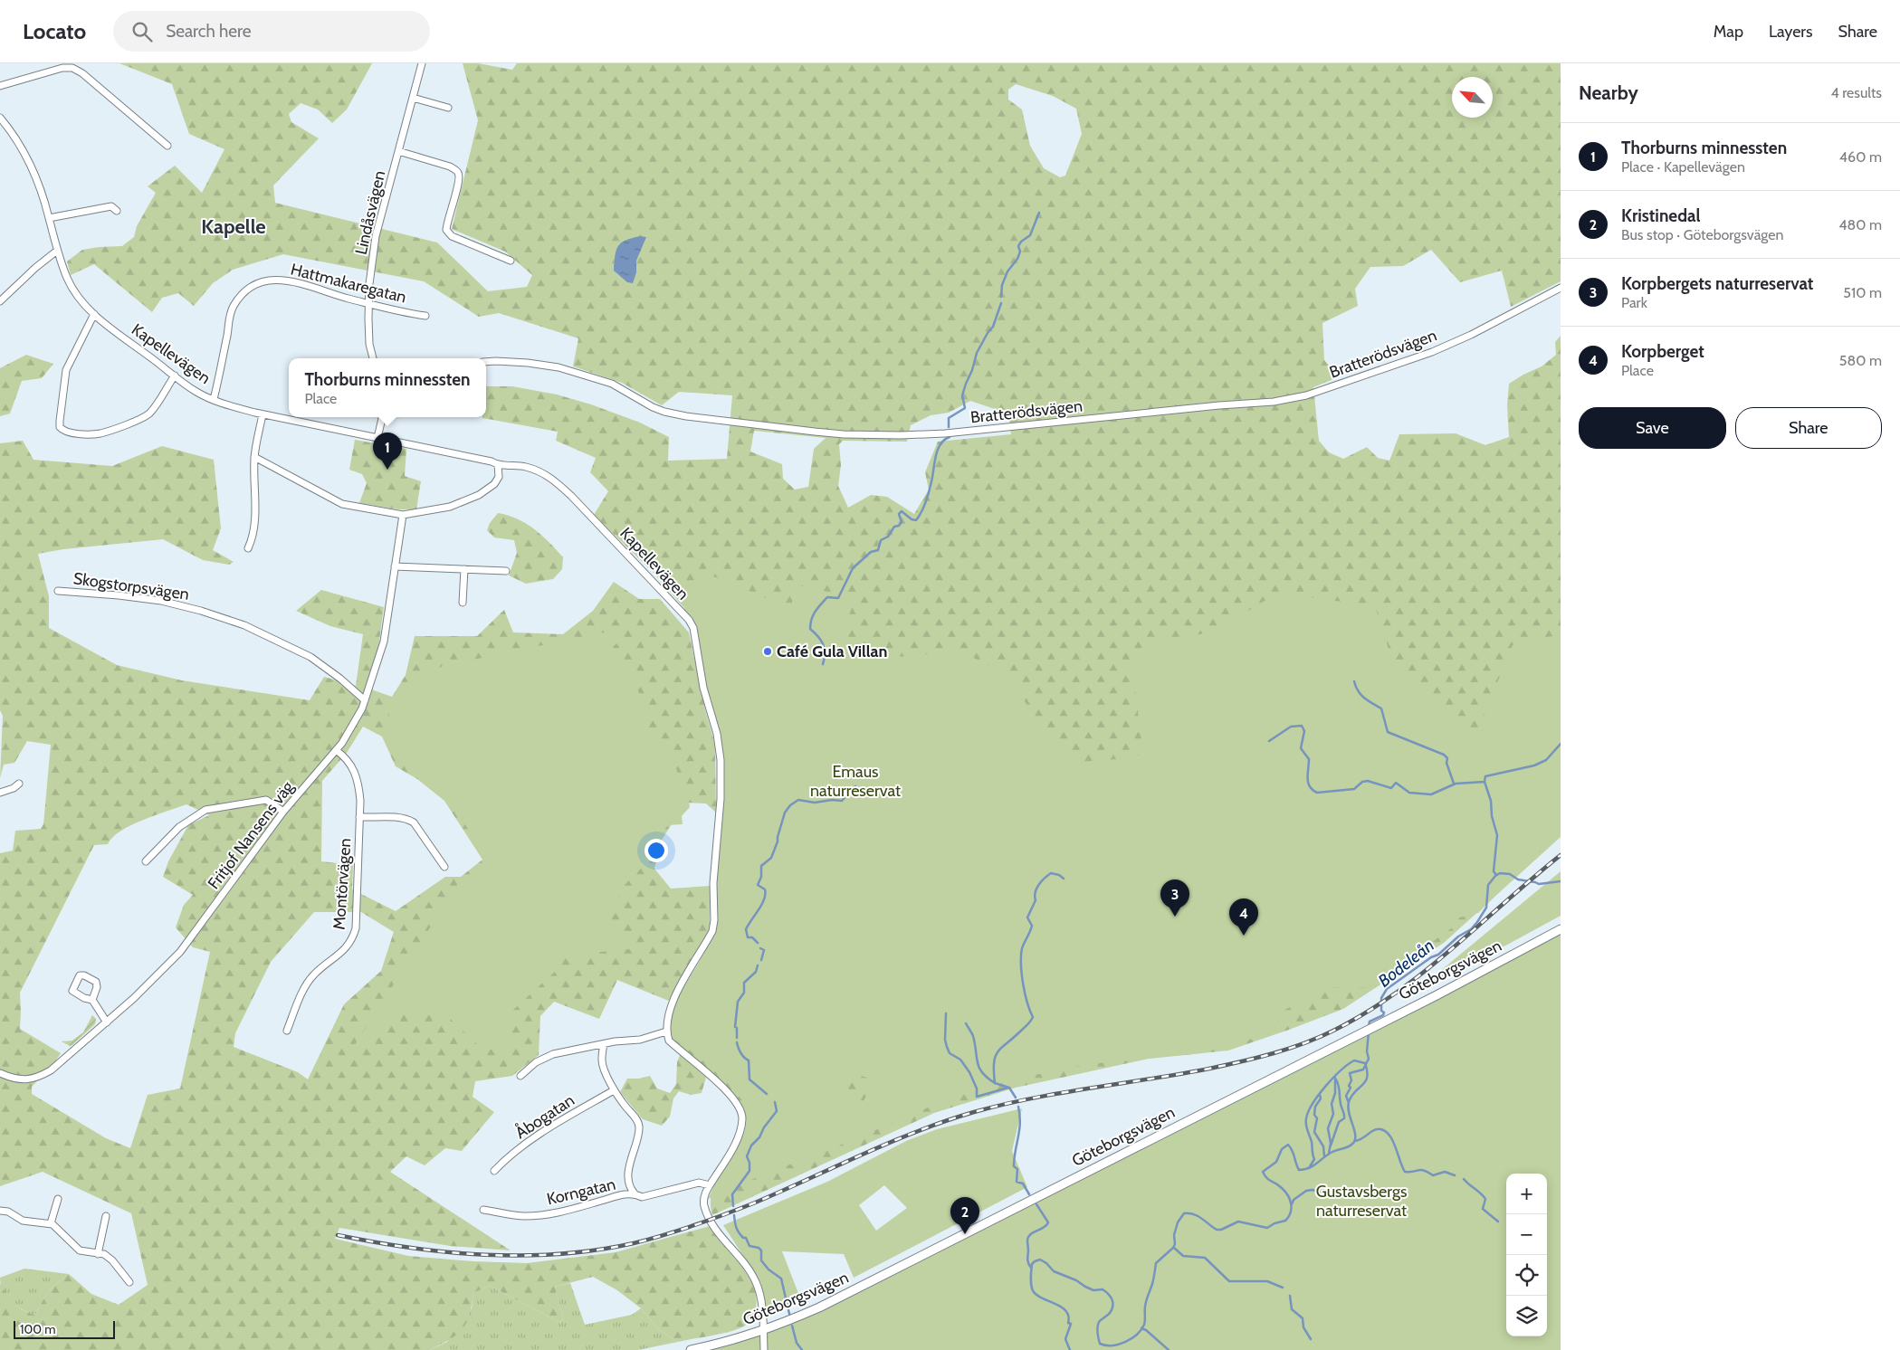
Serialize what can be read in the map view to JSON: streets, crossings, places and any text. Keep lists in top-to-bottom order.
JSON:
{
  "streets": {
    "street": [
      "Lindåsvägen",
      "Hattmakaregatan",
      "Kapellevägen",
      "Bratterödsvägen",
      "Skogstorpsvägen",
      "Fritjof Nansens väg",
      "Montörvägen",
      "Göteborgsvägen",
      "Åbogatan",
      "Korngatan"
    ]
  },
  "crossings": [
    ["Lindåsvägen", "Hattmakaregatan"],
    ["Hattmakaregatan", "Kapellevägen"],
    ["Skogstorpsvägen", "Fritjof Nansens väg"],
    ["Fritjof Nansens väg", "Montörvägen"]
  ],
  "districts": ["Kapelle"],
  "water": ["Bodeleån"],
  "parks": ["Emaus naturreservat", "Gustavsbergs naturreservat"],
  "places": ["Café Gula Villan"],
  "scale_bar": "100 m",
  "north": "top left",
  "page": {
    "header": "Locato",
    "search": "Search here",
    "nav": ["Map", "Layers", "Share"],
    "heading": ["Nearby", "4 results"],
    "list": [
      {
        "mark": "1",
        "name": "Thorburns minnessten",
        "note": "Place · Kapellevägen",
        "value": "460 m"
      },
      {
        "mark": "2",
        "name": "Kristinedal",
        "note": "Bus stop · Göteborgsvägen",
        "value": "480 m"
      },
      {
        "mark": "3",
        "name": "Korpbergets naturreservat",
        "note": "Park",
        "value": "510 m"
      },
      {
        "mark": "4",
        "name": "Korpberget",
        "note": "Place",
        "value": "580 m"
      }
    ],
    "popup": ["Thorburns minnessten", "Place"],
    "buttons": ["Save", "Share"],
    "pins": [
      "1",
      "3",
      "4",
      "2"
    ],
    "map_buttons": ["+", "−"],
    "scale": "100 m"
  }
}
